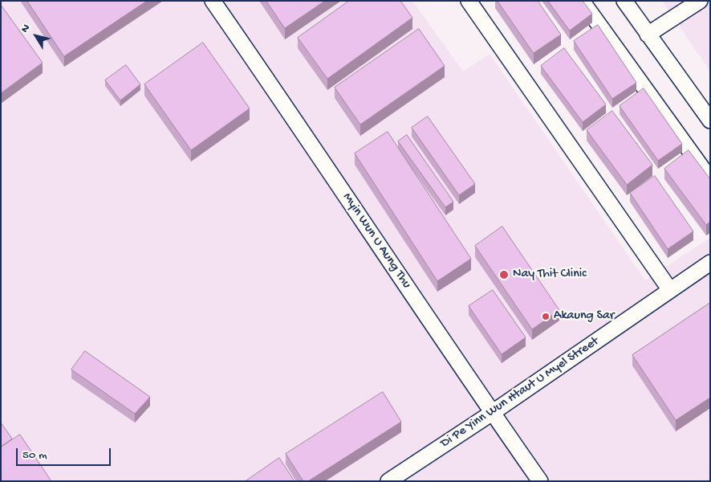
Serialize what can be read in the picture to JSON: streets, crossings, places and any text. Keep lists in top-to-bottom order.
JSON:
{
  "streets": {
    "street": ["Myin Wun U Aung Thu", "Di Pe Yinn Wun Htaut U Myel Street"]
  },
  "crossings": [
    ["Myin Wun U Aung Thu", "Di Pe Yinn Wun Htaut U Myel Street"]
  ],
  "places": ["Nay Thit Clinic", "Akaung Sar"],
  "scale_bar": "50 m",
  "north": "top left"
}
